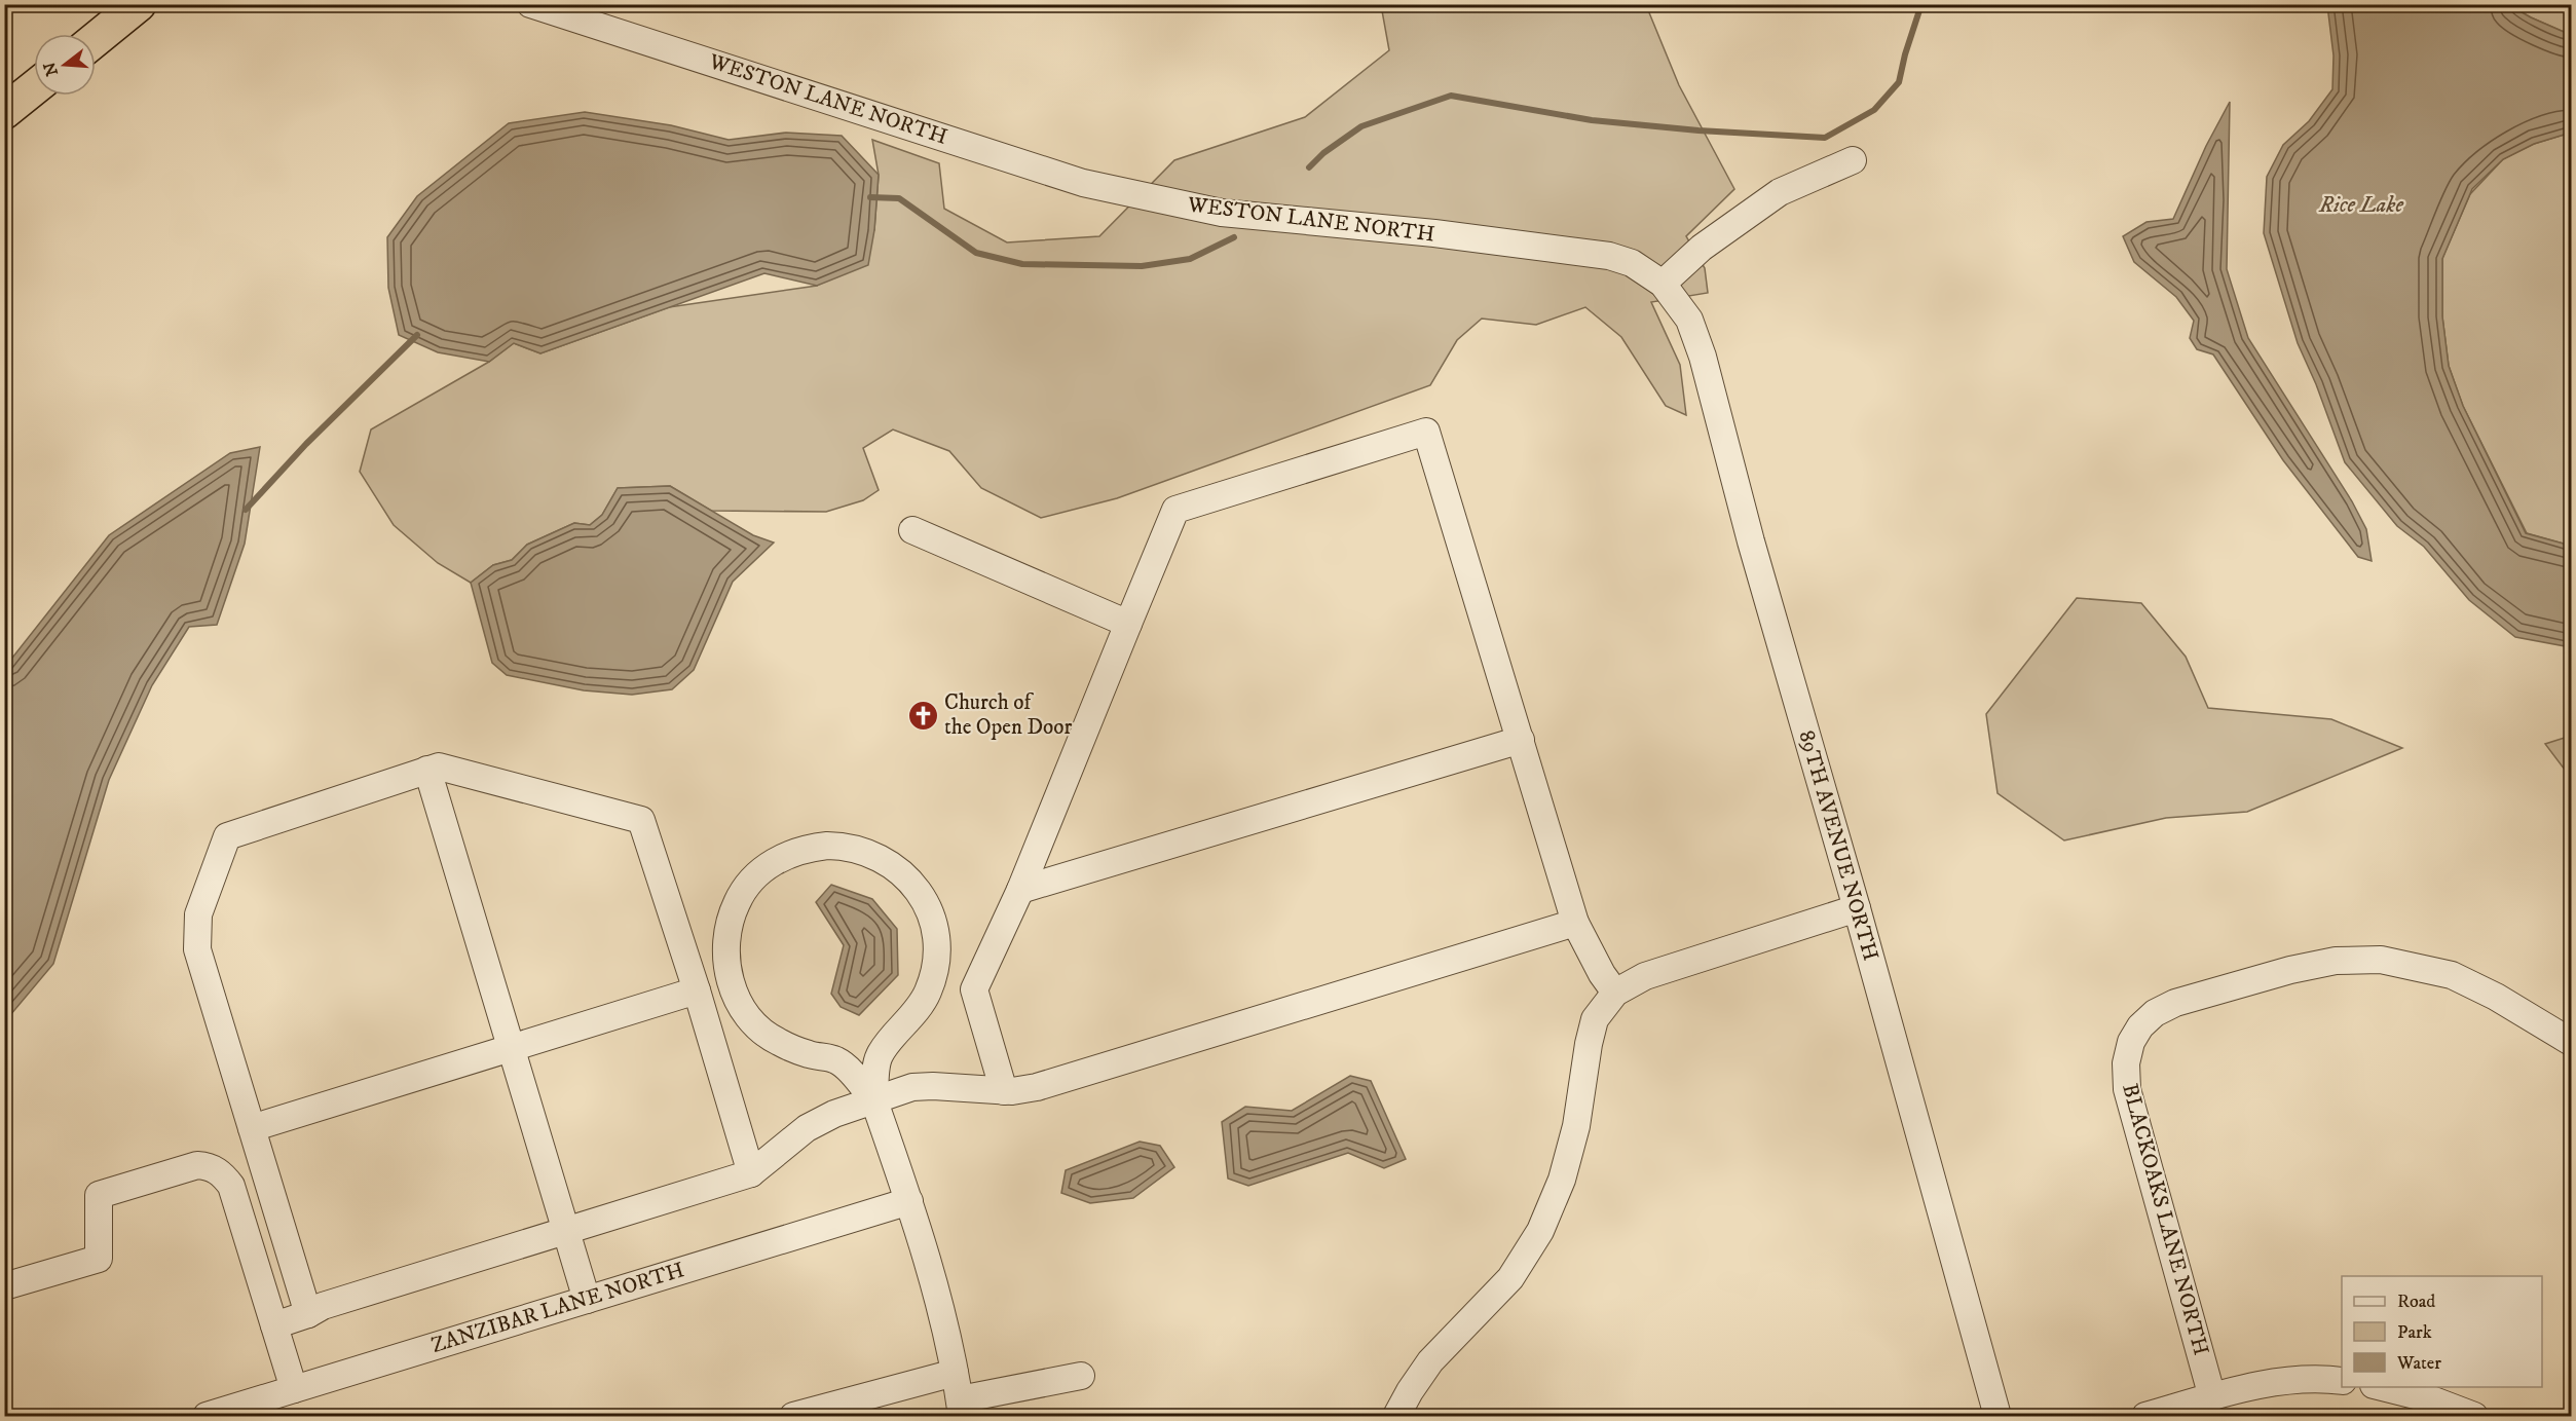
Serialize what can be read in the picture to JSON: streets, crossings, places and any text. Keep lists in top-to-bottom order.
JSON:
{
  "streets": {
    "street": [
      "WESTON LANE NORTH",
      "89TH AVENUE NORTH",
      "BLACKOAKS LANE NORTH",
      "ZANZIBAR LANE NORTH"
    ]
  },
  "crossings": [
    ["WESTON LANE NORTH", "89TH AVENUE NORTH"]
  ],
  "water": ["Rice Lake"],
  "places": {
    "church": ["Church of the Open Door"]
  },
  "legend": ["Road", "Park", "Water"],
  "north": "left"
}
